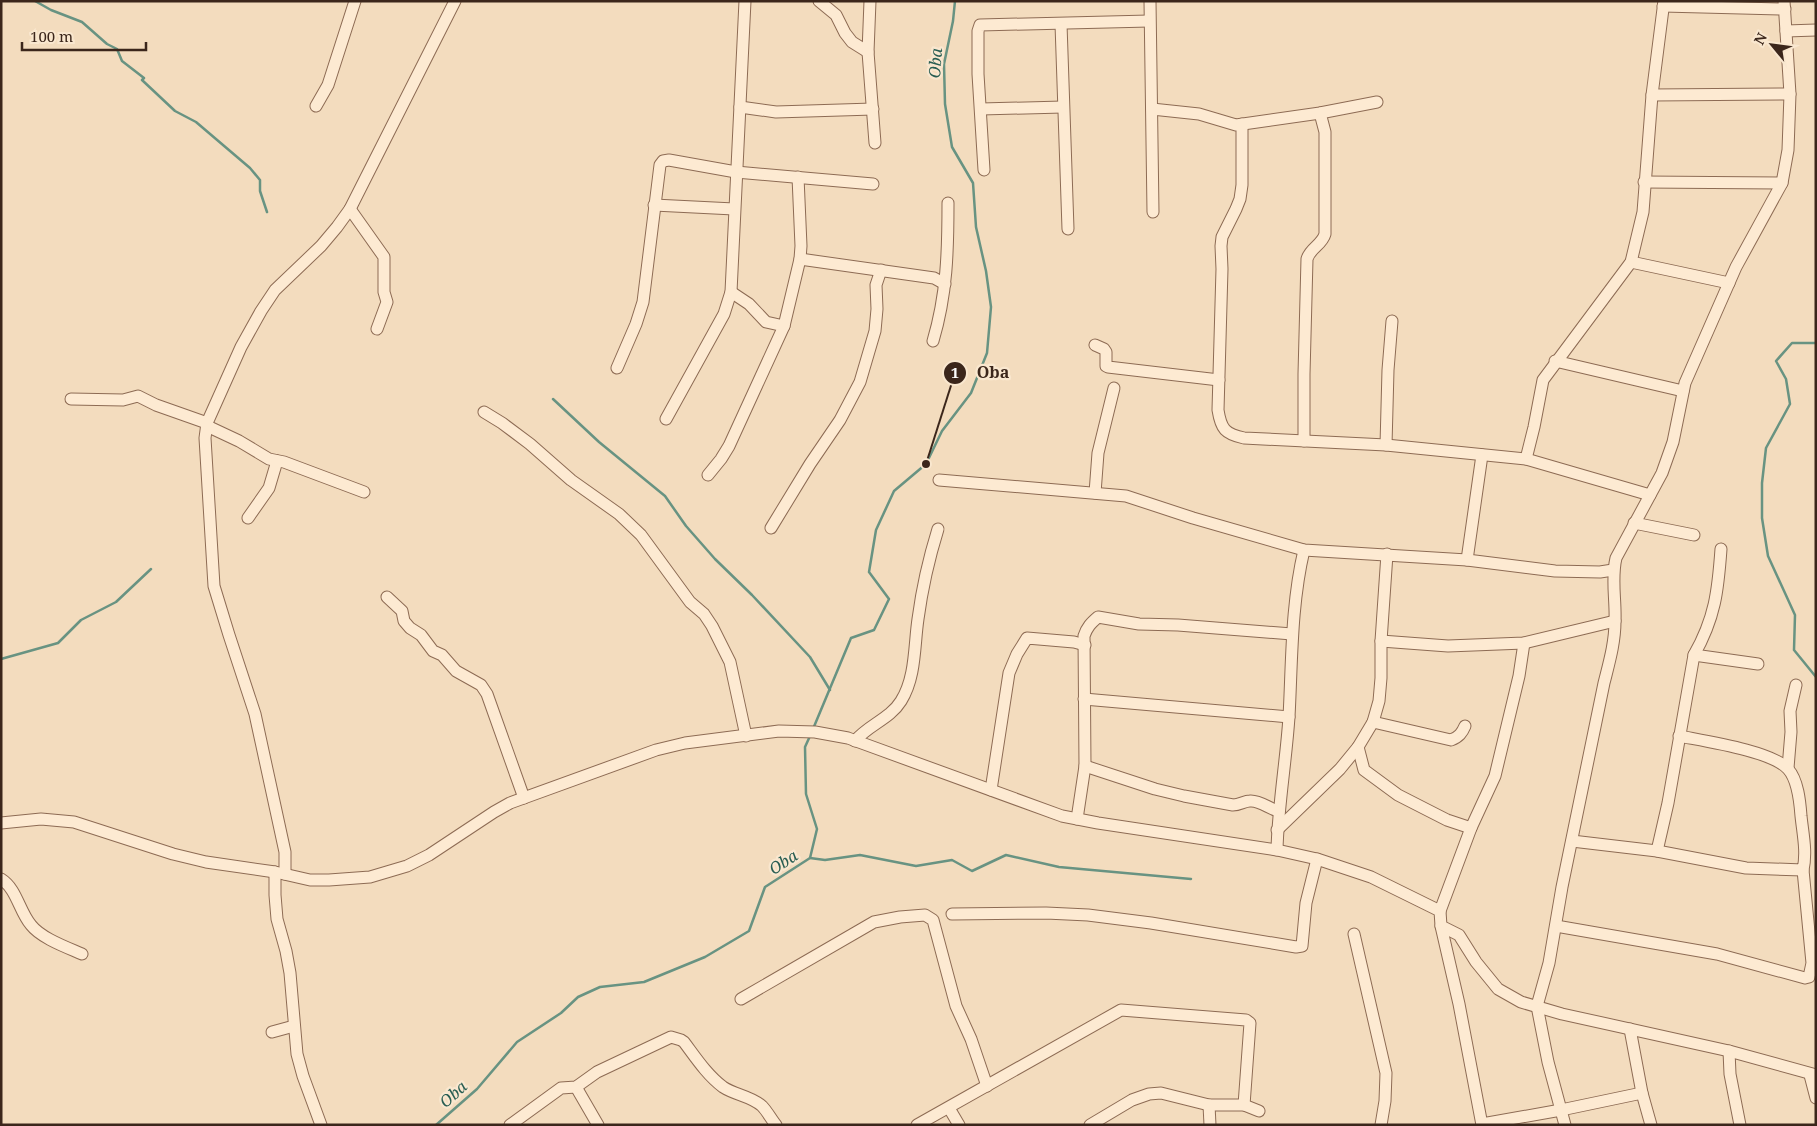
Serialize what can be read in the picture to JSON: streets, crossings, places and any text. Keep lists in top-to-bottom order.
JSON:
{
  "water": ["Oba"],
  "places": ["Oba"],
  "scale_bar": "100 m",
  "north": "top left"
}
